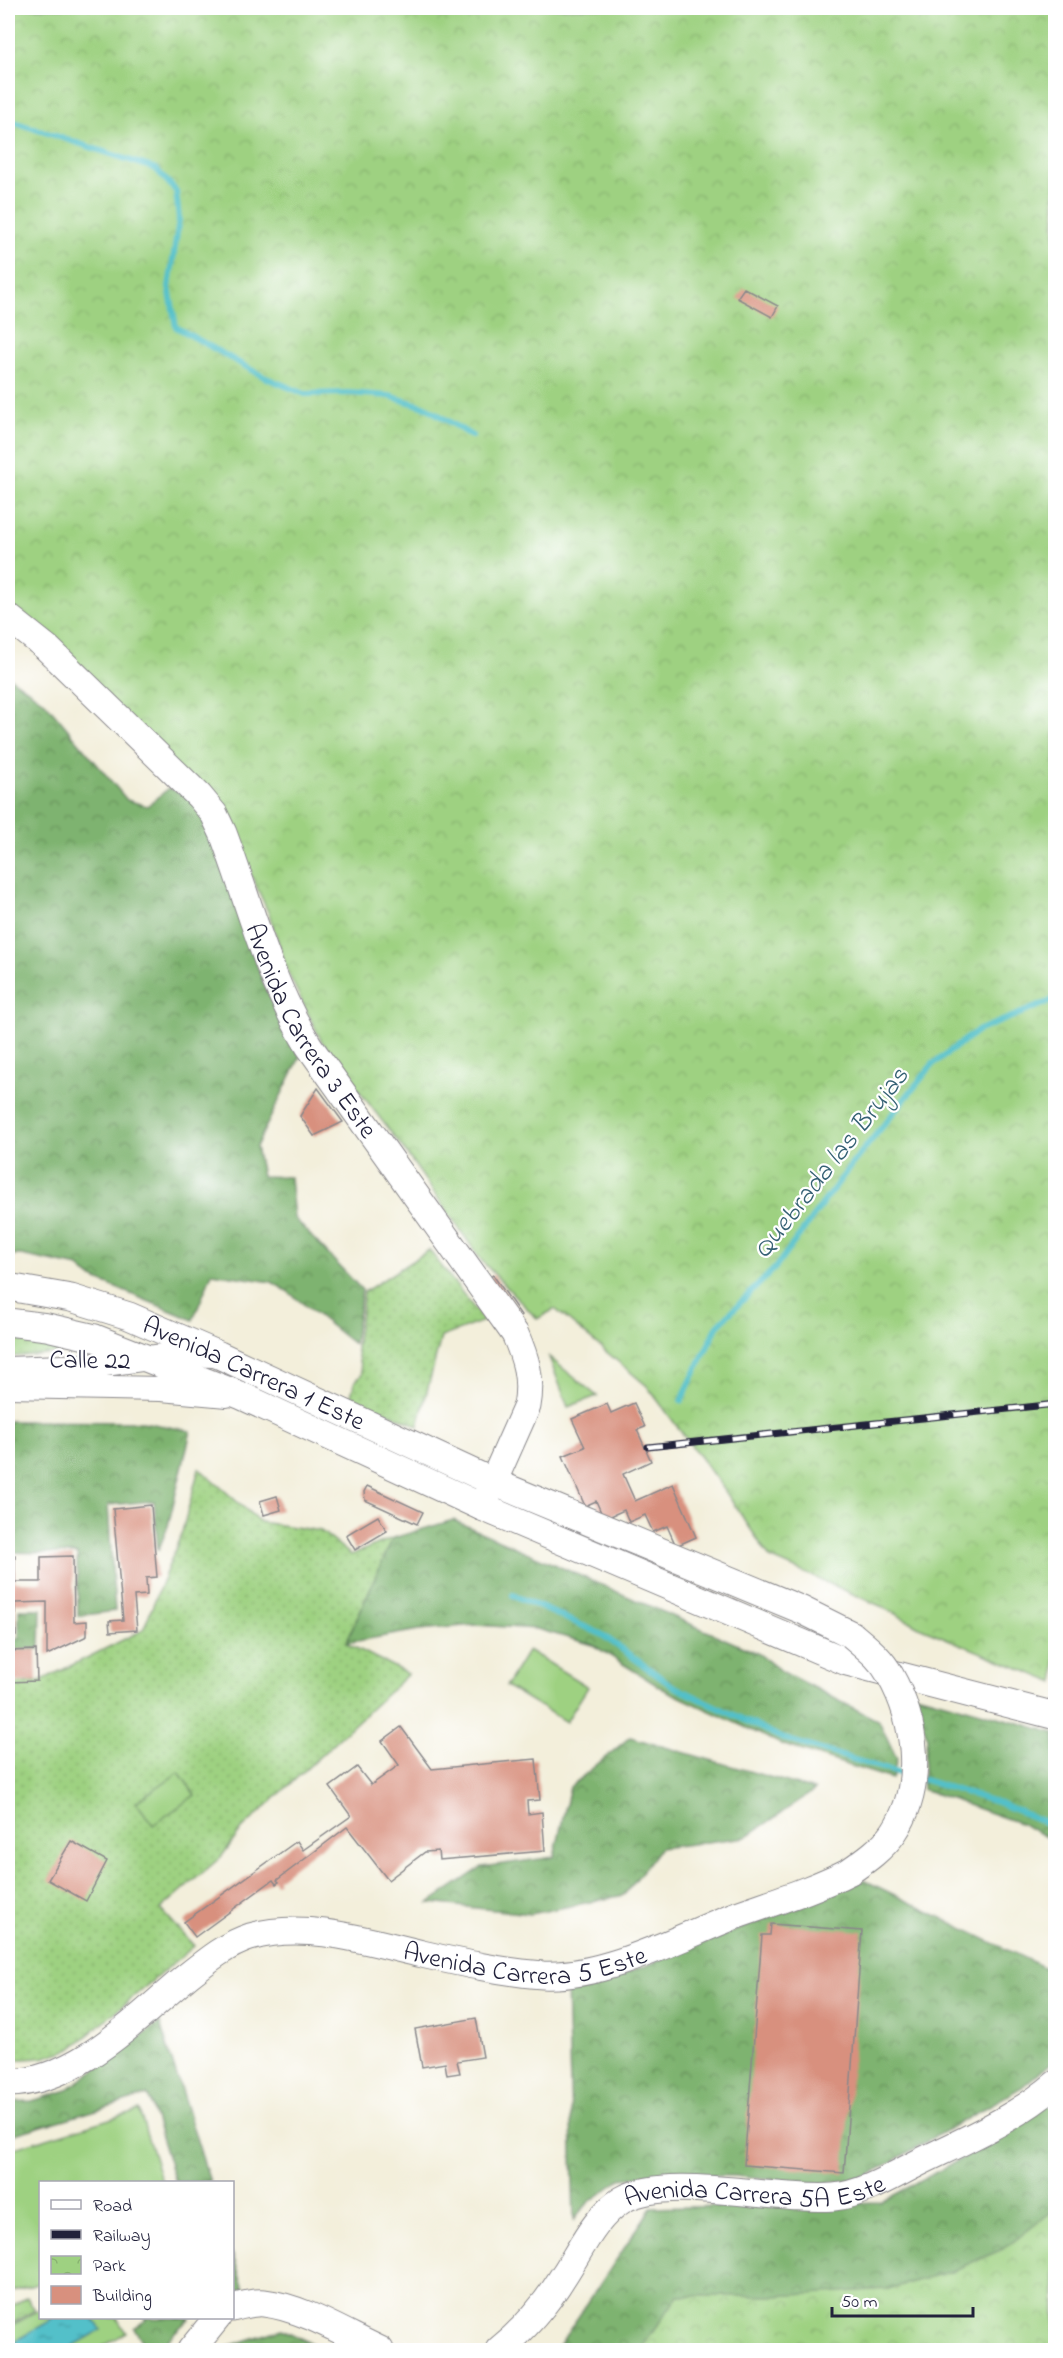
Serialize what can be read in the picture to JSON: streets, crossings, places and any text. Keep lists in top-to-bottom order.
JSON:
{
  "streets": {
    "main road": [
      "Avenida Carrera 3 Este",
      "Avenida Carrera 1 Este",
      "Avenida Carrera 5 Este",
      "Avenida Carrera 5A Este"
    ],
    "street": ["Calle 22"]
  },
  "crossings": [
    ["Avenida Carrera 3 Este", "Avenida Carrera 1 Este"],
    ["Avenida Carrera 3 Este", "Avenida Carrera 5 Este"],
    ["Calle 22", "Avenida Carrera 1 Este"],
    ["Avenida Carrera 1 Este", "Avenida Carrera 5 Este"]
  ],
  "water": ["Quebrada las Brujas"],
  "legend": [
    "Road",
    "Railway",
    "Park",
    "Building"
  ],
  "scale_bar": "50 m"
}
